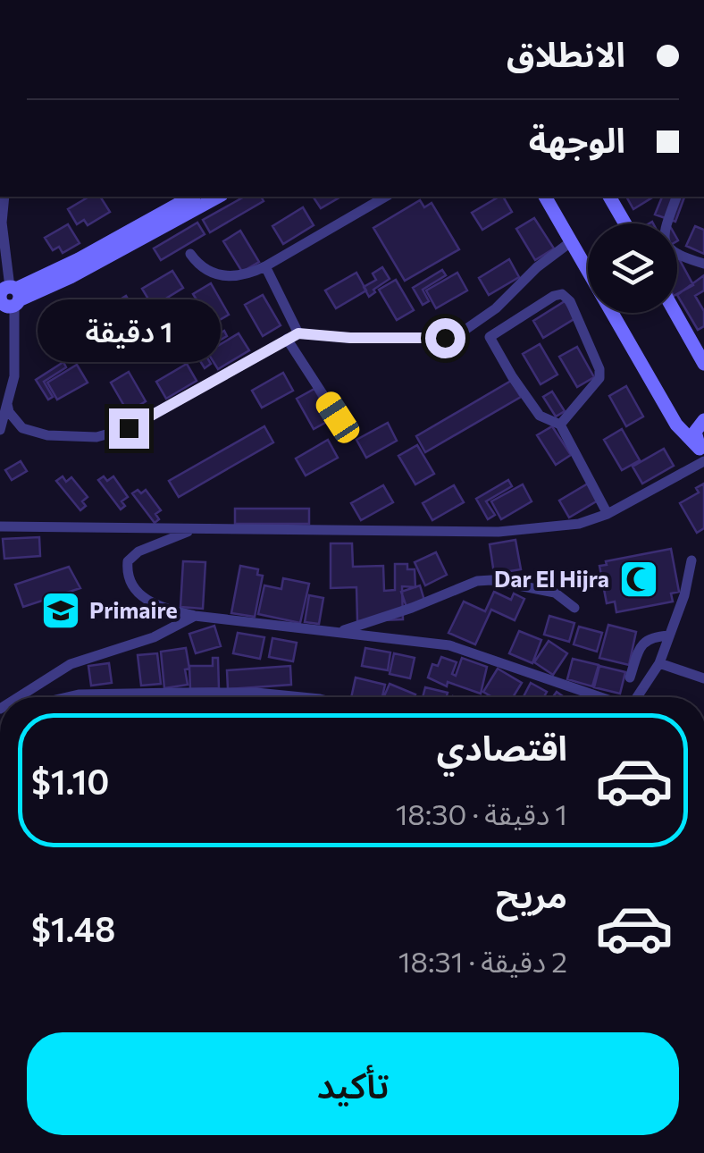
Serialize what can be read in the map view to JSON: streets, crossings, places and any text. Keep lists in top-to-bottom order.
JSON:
{
  "places": {
    "mosque": ["Dar El Hijra"],
    "school or university": ["Primaire"]
  },
  "page": {
    "banner": ["الانطلاق", "الوجهة"],
    "bubble": "1 دقيقة",
    "list": [
      {
        "name": "اقتصادي",
        "note": "1 دقيقة · 18:30",
        "value": "$1.10"
      },
      {
        "name": "مريح",
        "note": "2 دقيقة · 18:31",
        "value": "$1.48"
      }
    ],
    "buttons": "تأكيد"
  }
}
